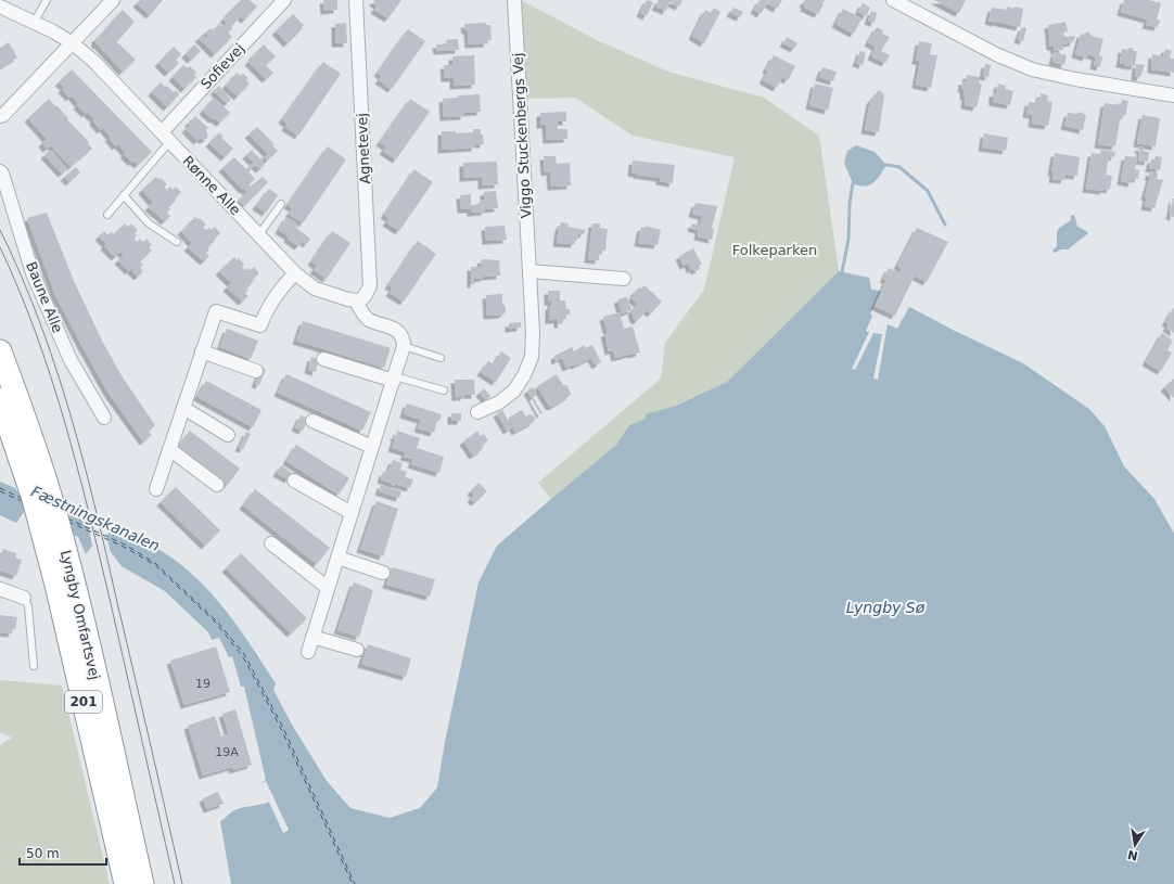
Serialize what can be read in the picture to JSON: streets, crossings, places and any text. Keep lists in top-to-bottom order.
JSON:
{
  "streets": {
    "highway": ["Lyngby Omfartsvej", "201"],
    "street": [
      "Sofievej",
      "Viggo Stuckenbergs Vej",
      "Agnetevej",
      "Rønne Alle",
      "Baune Alle"
    ]
  },
  "crossings": [
    ["Sofievej", "Rønne Alle"],
    ["Agnetevej", "Rønne Alle"]
  ],
  "water": ["Fæstningskanalen", "Lyngby Sø"],
  "parks": ["Folkeparken"],
  "house_numbers": ["19", "19A"],
  "scale_bar": "50 m",
  "north": "bottom"
}
